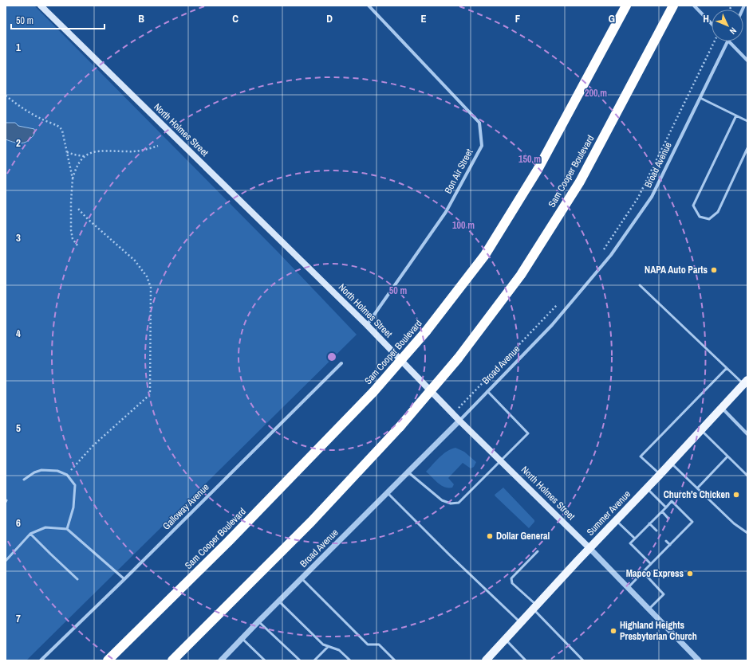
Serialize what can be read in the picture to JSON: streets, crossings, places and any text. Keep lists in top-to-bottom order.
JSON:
{
  "streets": {
    "highway": ["Sam Cooper Boulevard"],
    "main road": ["North Holmes Street", "Summer Avenue"],
    "street": ["Broad Avenue", "Bon Air Street", "Galloway Avenue"]
  },
  "crossings": [
    ["North Holmes Street", "Broad Avenue"],
    ["North Holmes Street", "Bon Air Street"],
    ["North Holmes Street", "Summer Avenue"]
  ],
  "places": [
    "NAPA Auto Parts",
    "Church's Chicken",
    "Dollar General",
    "Mapco Express",
    "Highland Heights Presbyterian Church"
  ],
  "scale_bar": "50 m",
  "north": "bottom right",
  "grid": {
    "columns": [
      "B",
      "C",
      "D",
      "E",
      "F",
      "G",
      "H"
    ],
    "rows": [
      "1",
      "2",
      "3",
      "4",
      "5",
      "6",
      "7"
    ]
  },
  "rings": [
    "200 m",
    "150 m",
    "100 m",
    "50 m"
  ]
}
